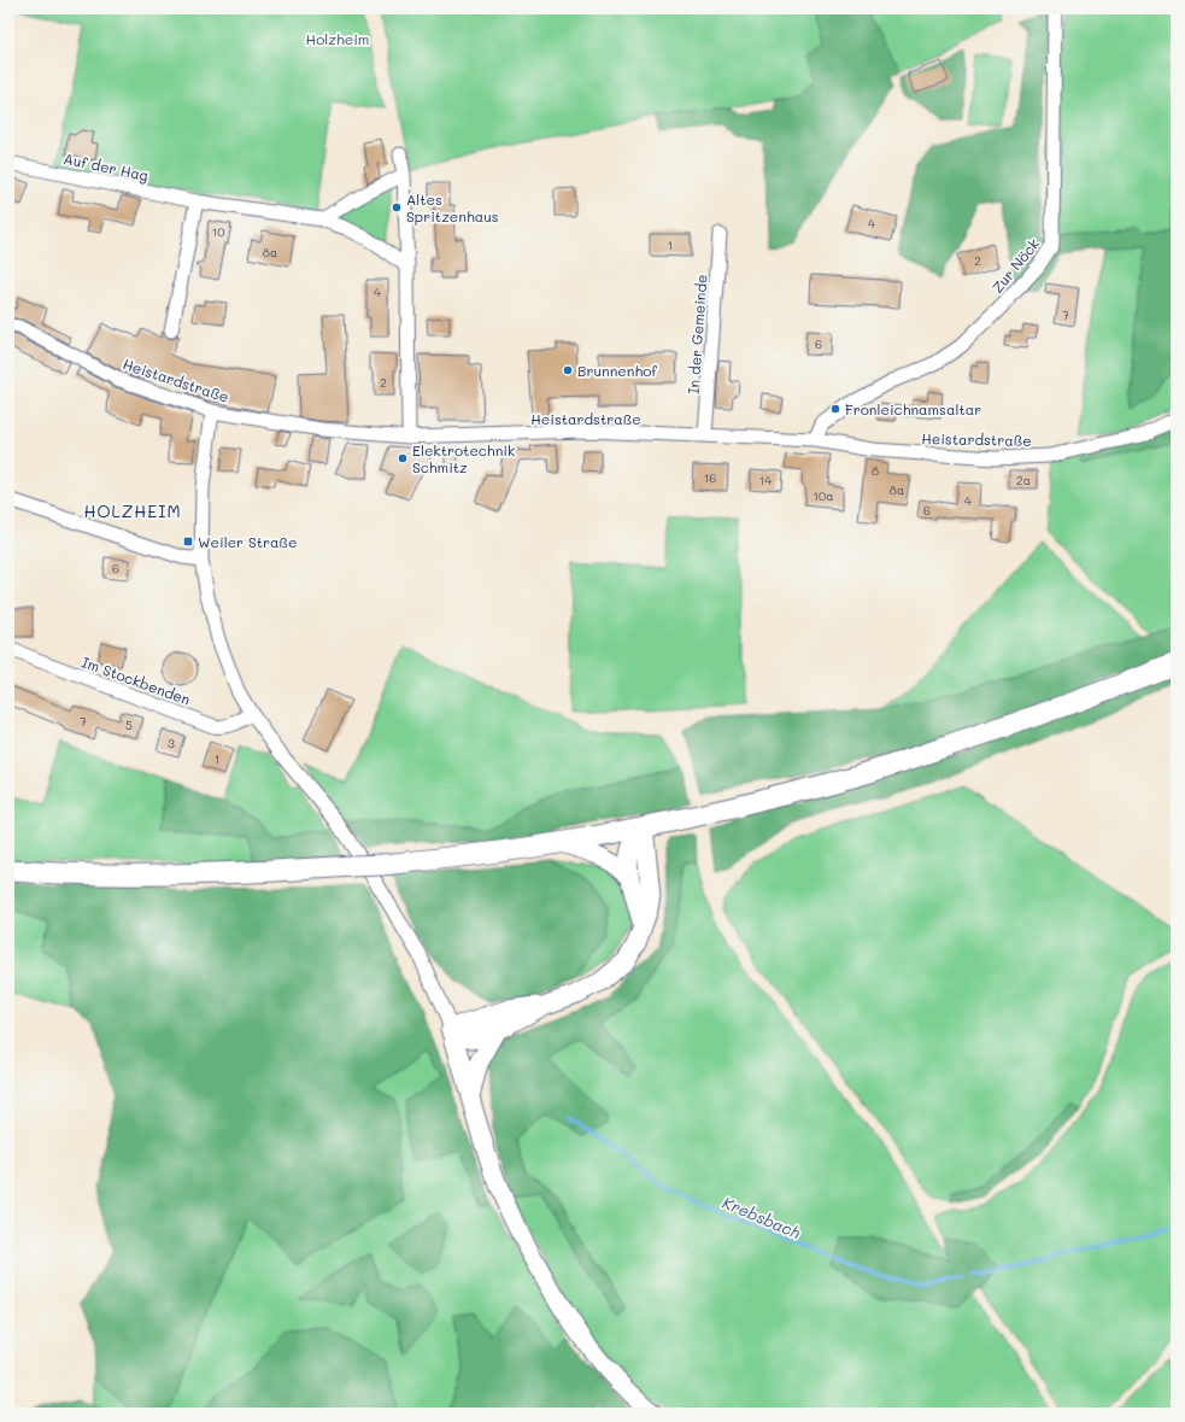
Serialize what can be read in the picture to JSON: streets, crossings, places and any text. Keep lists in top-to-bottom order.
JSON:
{
  "streets": {
    "street": [
      "Auf der Hag",
      "Zur Nöck",
      "In der Gemeinde",
      "Heistardstraße",
      "Im Stockbenden"
    ]
  },
  "crossings": [
    ["Zur Nöck", "Heistardstraße"],
    ["In der Gemeinde", "Heistardstraße"]
  ],
  "districts": ["HOLZHEIM"],
  "water": ["Krebsbach"],
  "parks": ["Holzheim"],
  "places": {
    "other": [
      "Altes Spritzenhaus",
      "Brunnenhof",
      "Fronleichnamsaltar",
      "Elektrotechnik Schmitz"
    ],
    "transit": ["Weiler Straße"]
  },
  "house_numbers": [
    "4",
    "10",
    "1",
    "8a",
    "2",
    "4",
    "7",
    "6",
    "2",
    "8",
    "16",
    "14",
    "2a",
    "8a",
    "10a",
    "4",
    "6",
    "6",
    "7",
    "5",
    "3",
    "1"
  ]
}
